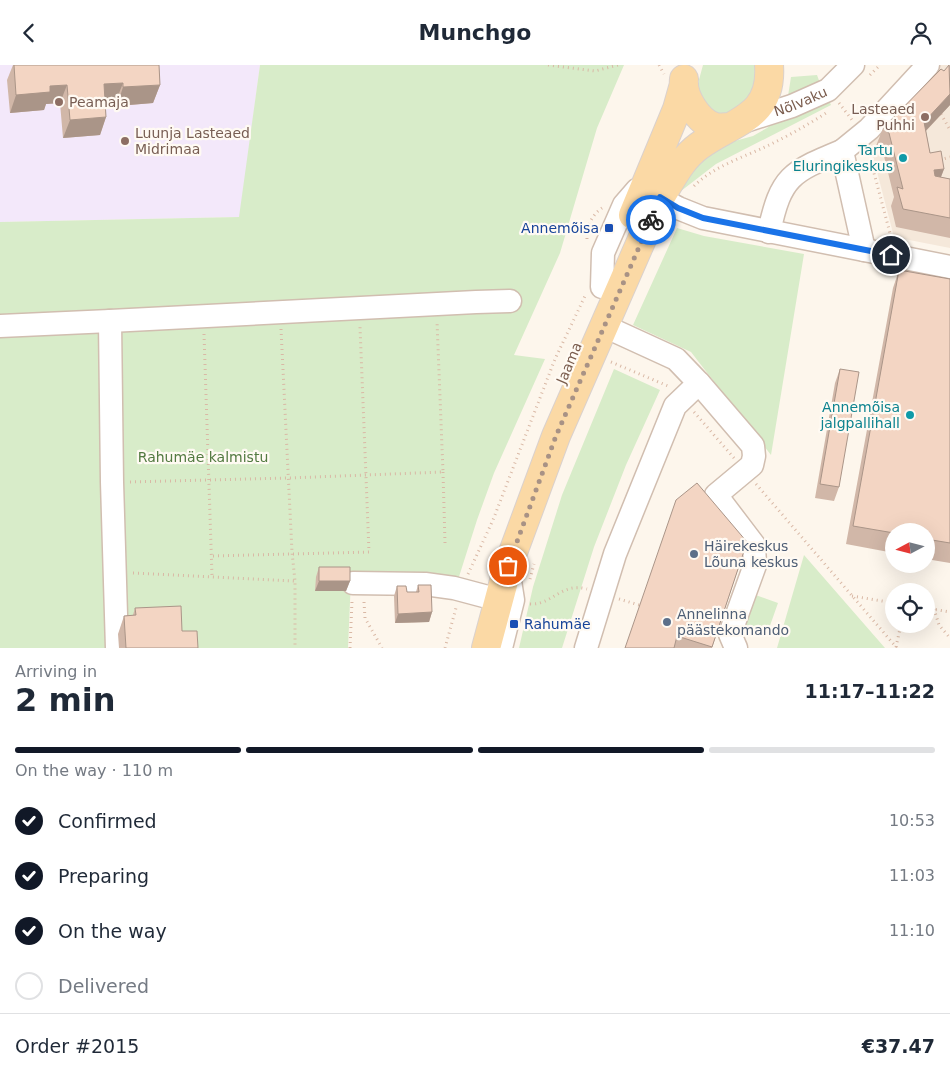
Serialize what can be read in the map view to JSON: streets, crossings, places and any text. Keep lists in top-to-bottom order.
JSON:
{
  "streets": {
    "main road": ["Jaama"],
    "street": ["Nõlvaku"]
  },
  "crossings": [
    ["Nõlvaku", "Jaama"]
  ],
  "parks": ["Rahumäe kalmistu"],
  "places": {
    "other": [
      "Peamaja",
      "Lasteaed Puhhi",
      "Luunja Lasteaed Midrimaa",
      "Tartu Eluringikeskus",
      "Annemõisa jalgpallihall",
      "Häirekeskus Lõuna keskus",
      "Annelinna päästekomando"
    ],
    "transit": ["Annemõisa", "Rahumäe"]
  },
  "north": "left",
  "page": {
    "header": "Munchgo",
    "heading": ["2 min", "Arriving in", "11:17–11:22"],
    "panel": ["Order #2015", "€37.47"],
    "bar": "On the way · 110 m",
    "list": [
      ["Confirmed", "10:53"],
      ["Preparing", "11:03"],
      ["On the way", "11:10"],
      "Delivered"
    ]
  }
}
